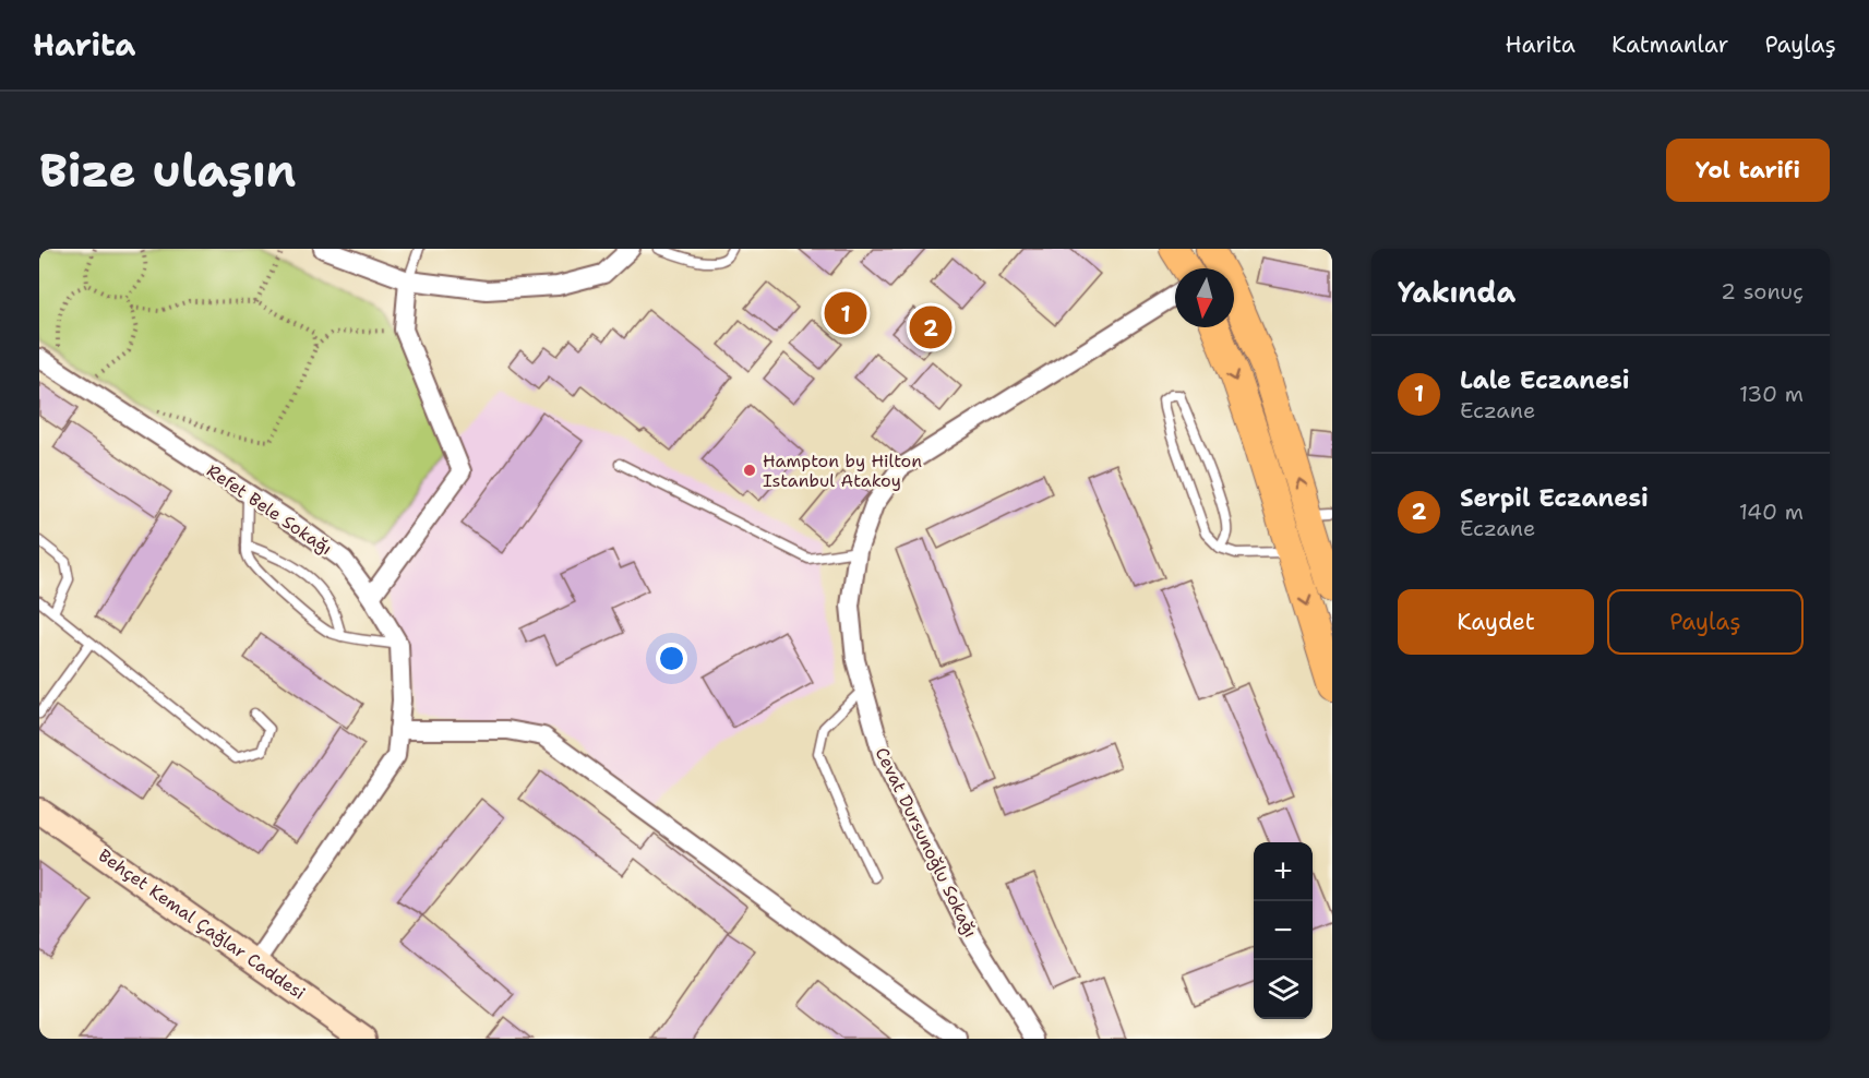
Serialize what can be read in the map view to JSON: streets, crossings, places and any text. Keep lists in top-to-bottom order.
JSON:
{
  "streets": {
    "main road": ["Behçet Kemal Çağlar Caddesi"],
    "street": ["Refet Bele Sokağı", "Cevat Dursunoğlu Sokağı"]
  },
  "crossings": [
    ["Refet Bele Sokağı", "Behçet Kemal Çağlar Caddesi"]
  ],
  "places": ["Hampton by Hilton Istanbul Atakoy"],
  "north": "bottom",
  "page": {
    "header": "Harita",
    "nav": ["Harita", "Katmanlar", "Paylaş"],
    "buttons": [
      "Yol tarifi",
      ["Kaydet", "Paylaş"]
    ],
    "title": "Bize ulaşın",
    "heading": ["Yakında", "2 sonuç"],
    "pins": ["1", "2"],
    "list": [
      {
        "mark": "1",
        "name": "Lale Eczanesi",
        "note": "Eczane",
        "value": "130 m"
      },
      {
        "mark": "2",
        "name": "Serpil Eczanesi",
        "note": "Eczane",
        "value": "140 m"
      }
    ],
    "map_buttons": ["+", "−"]
  }
}
